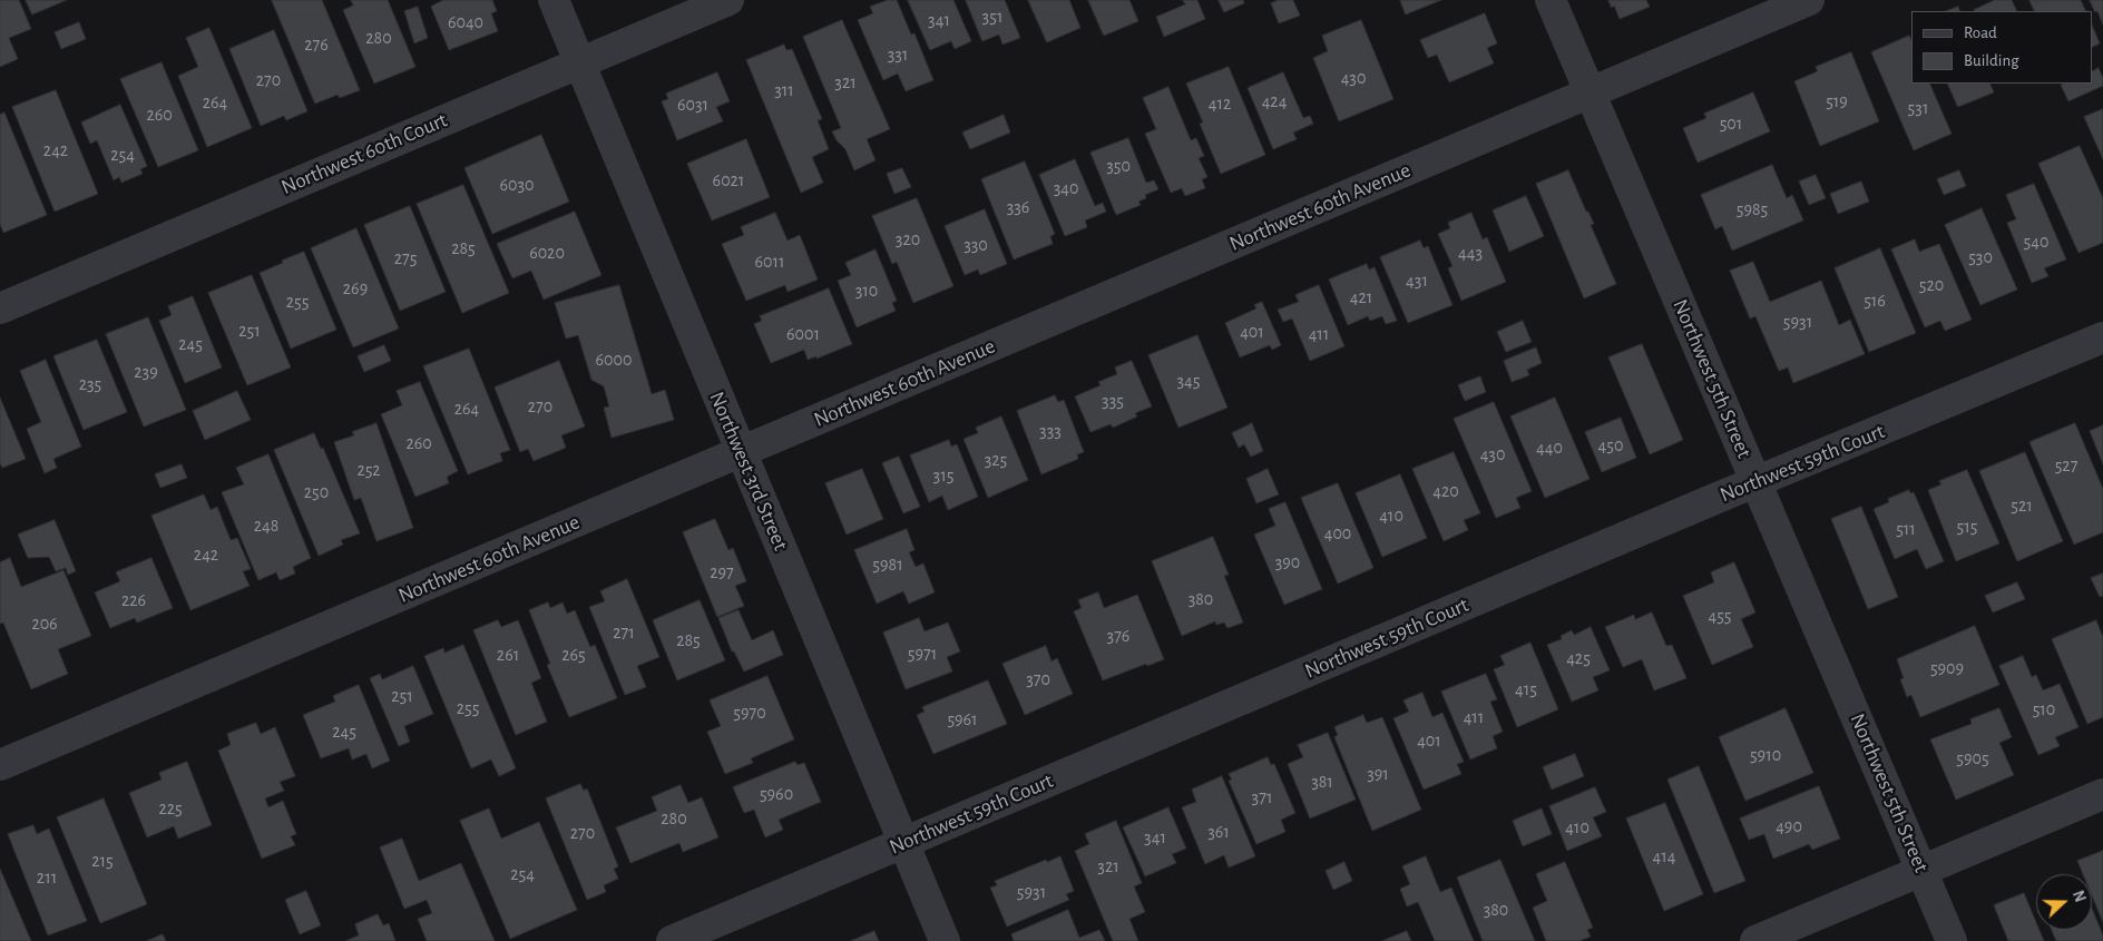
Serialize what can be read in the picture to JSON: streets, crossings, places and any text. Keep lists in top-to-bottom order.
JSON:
{
  "streets": {
    "street": [
      "Northwest 60th Court",
      "Northwest 60th Avenue",
      "Northwest 5th Street",
      "Northwest 59th Court",
      "Northwest 3rd Street"
    ]
  },
  "crossings": [
    ["Northwest 60th Court", "Northwest 3rd Street"],
    ["Northwest 60th Avenue", "Northwest 5th Street"],
    ["Northwest 60th Avenue", "Northwest 3rd Street"],
    ["Northwest 5th Street", "Northwest 59th Court"],
    ["Northwest 59th Court", "Northwest 3rd Street"]
  ],
  "house_numbers": [
    "351",
    "341",
    "6040",
    "280",
    "276",
    "331",
    "430",
    "270",
    "321",
    "311",
    "424",
    "519",
    "264",
    "412",
    "6031",
    "531",
    "260",
    "501",
    "242",
    "254",
    "350",
    "6021",
    "6030",
    "340",
    "336",
    "5985",
    "320",
    "540",
    "330",
    "285",
    "6020",
    "443",
    "530",
    "275",
    "6011",
    "431",
    "520",
    "269",
    "310",
    "421",
    "516",
    "255",
    "5931",
    "251",
    "401",
    "6001",
    "411",
    "245",
    "6000",
    "239",
    "345",
    "235",
    "335",
    "270",
    "264",
    "333",
    "260",
    "450",
    "440",
    "430",
    "325",
    "527",
    "252",
    "315",
    "420",
    "250",
    "521",
    "410",
    "248",
    "515",
    "511",
    "400",
    "242",
    "390",
    "5981",
    "297",
    "380",
    "226",
    "455",
    "206",
    "271",
    "376",
    "285",
    "5971",
    "261",
    "265",
    "425",
    "5909",
    "370",
    "415",
    "251",
    "255",
    "510",
    "5970",
    "411",
    "5961",
    "245",
    "401",
    "5910",
    "5905",
    "391",
    "381",
    "5960",
    "371",
    "225",
    "280",
    "490",
    "410",
    "361",
    "270",
    "341",
    "414",
    "215",
    "321",
    "254",
    "211",
    "5931",
    "380"
  ],
  "legend": ["Road", "Building"],
  "north": "right"
}
